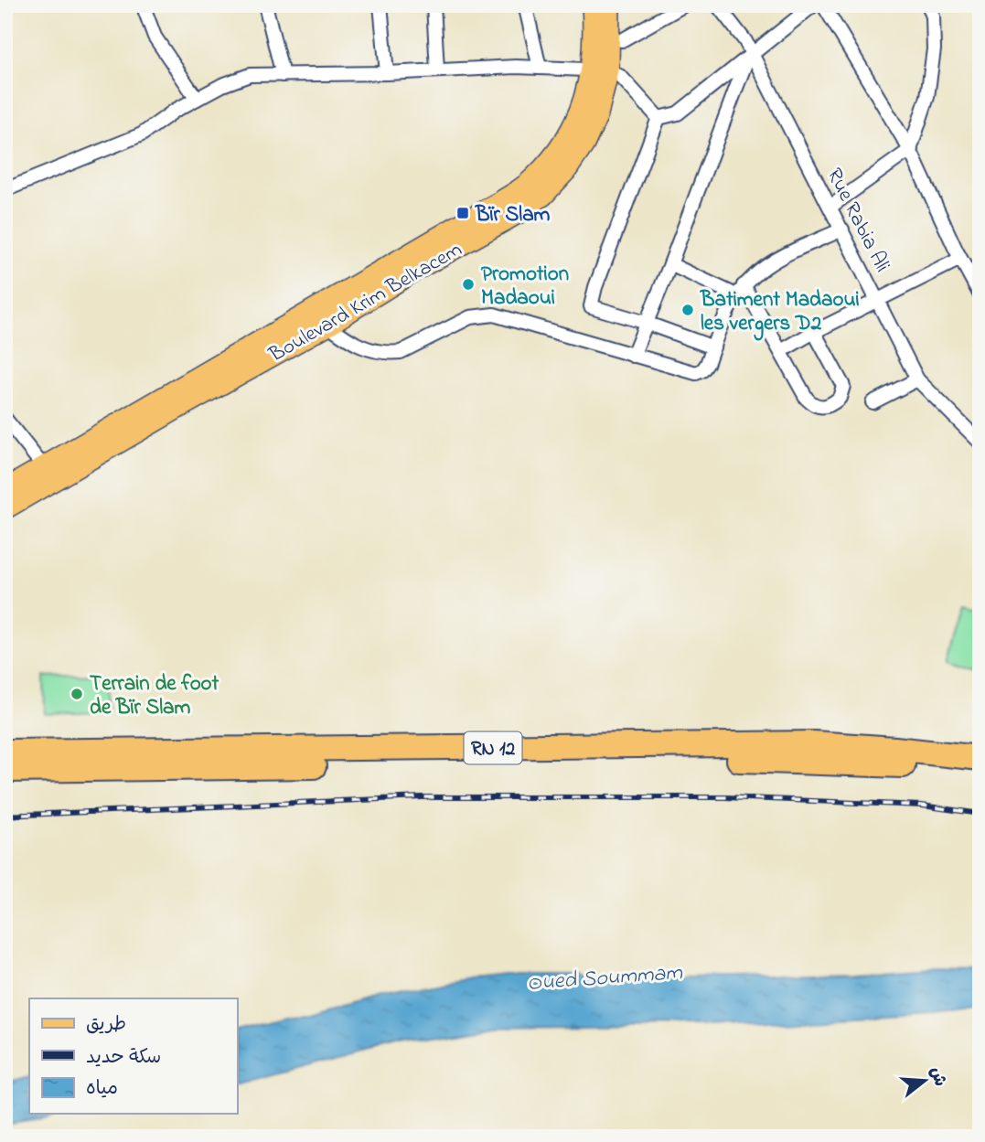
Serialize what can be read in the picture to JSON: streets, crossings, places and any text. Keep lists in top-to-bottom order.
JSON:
{
  "streets": {
    "highway": ["RN 12"],
    "main road": ["Boulevard Krim Belkacem"],
    "street": ["Rue Rabia Ali"]
  },
  "water": ["Oued Soummam"],
  "places": {
    "transit": ["Bïr Slam"],
    "other": ["Promotion Madaoui", "Batiment Madaoui les vergers D2", "Terrain de foot de Bïr Slam"]
  },
  "legend": ["طريق", "سكة حديد", "مياه"],
  "north": "right"
}
